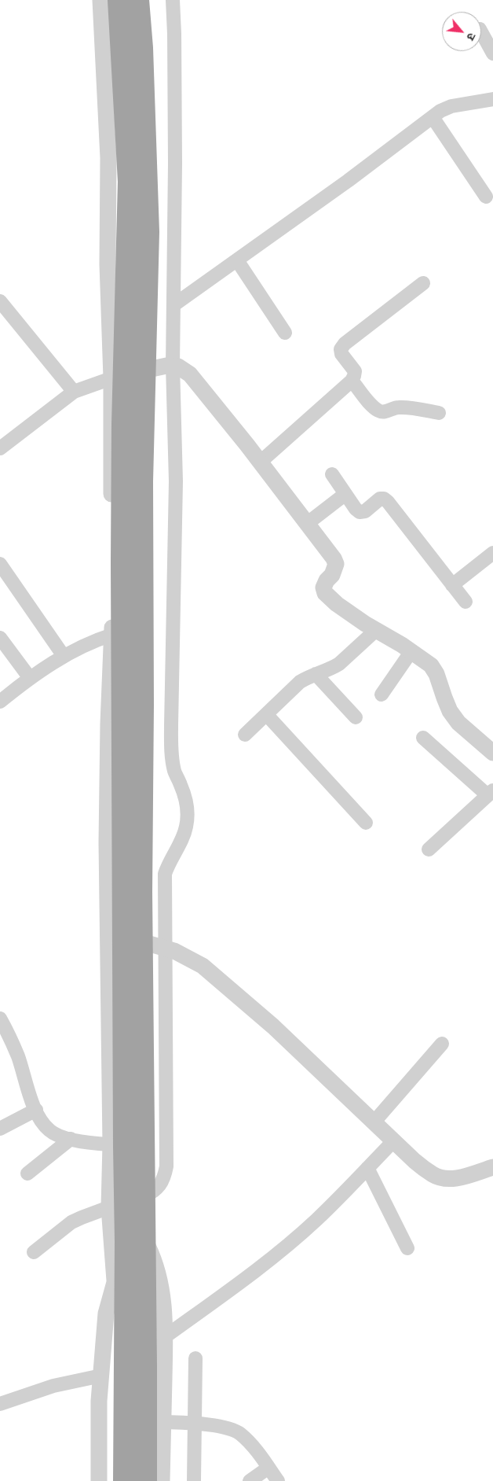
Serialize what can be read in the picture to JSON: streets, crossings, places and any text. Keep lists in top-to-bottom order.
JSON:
{
  "north": "bottom right"
}
